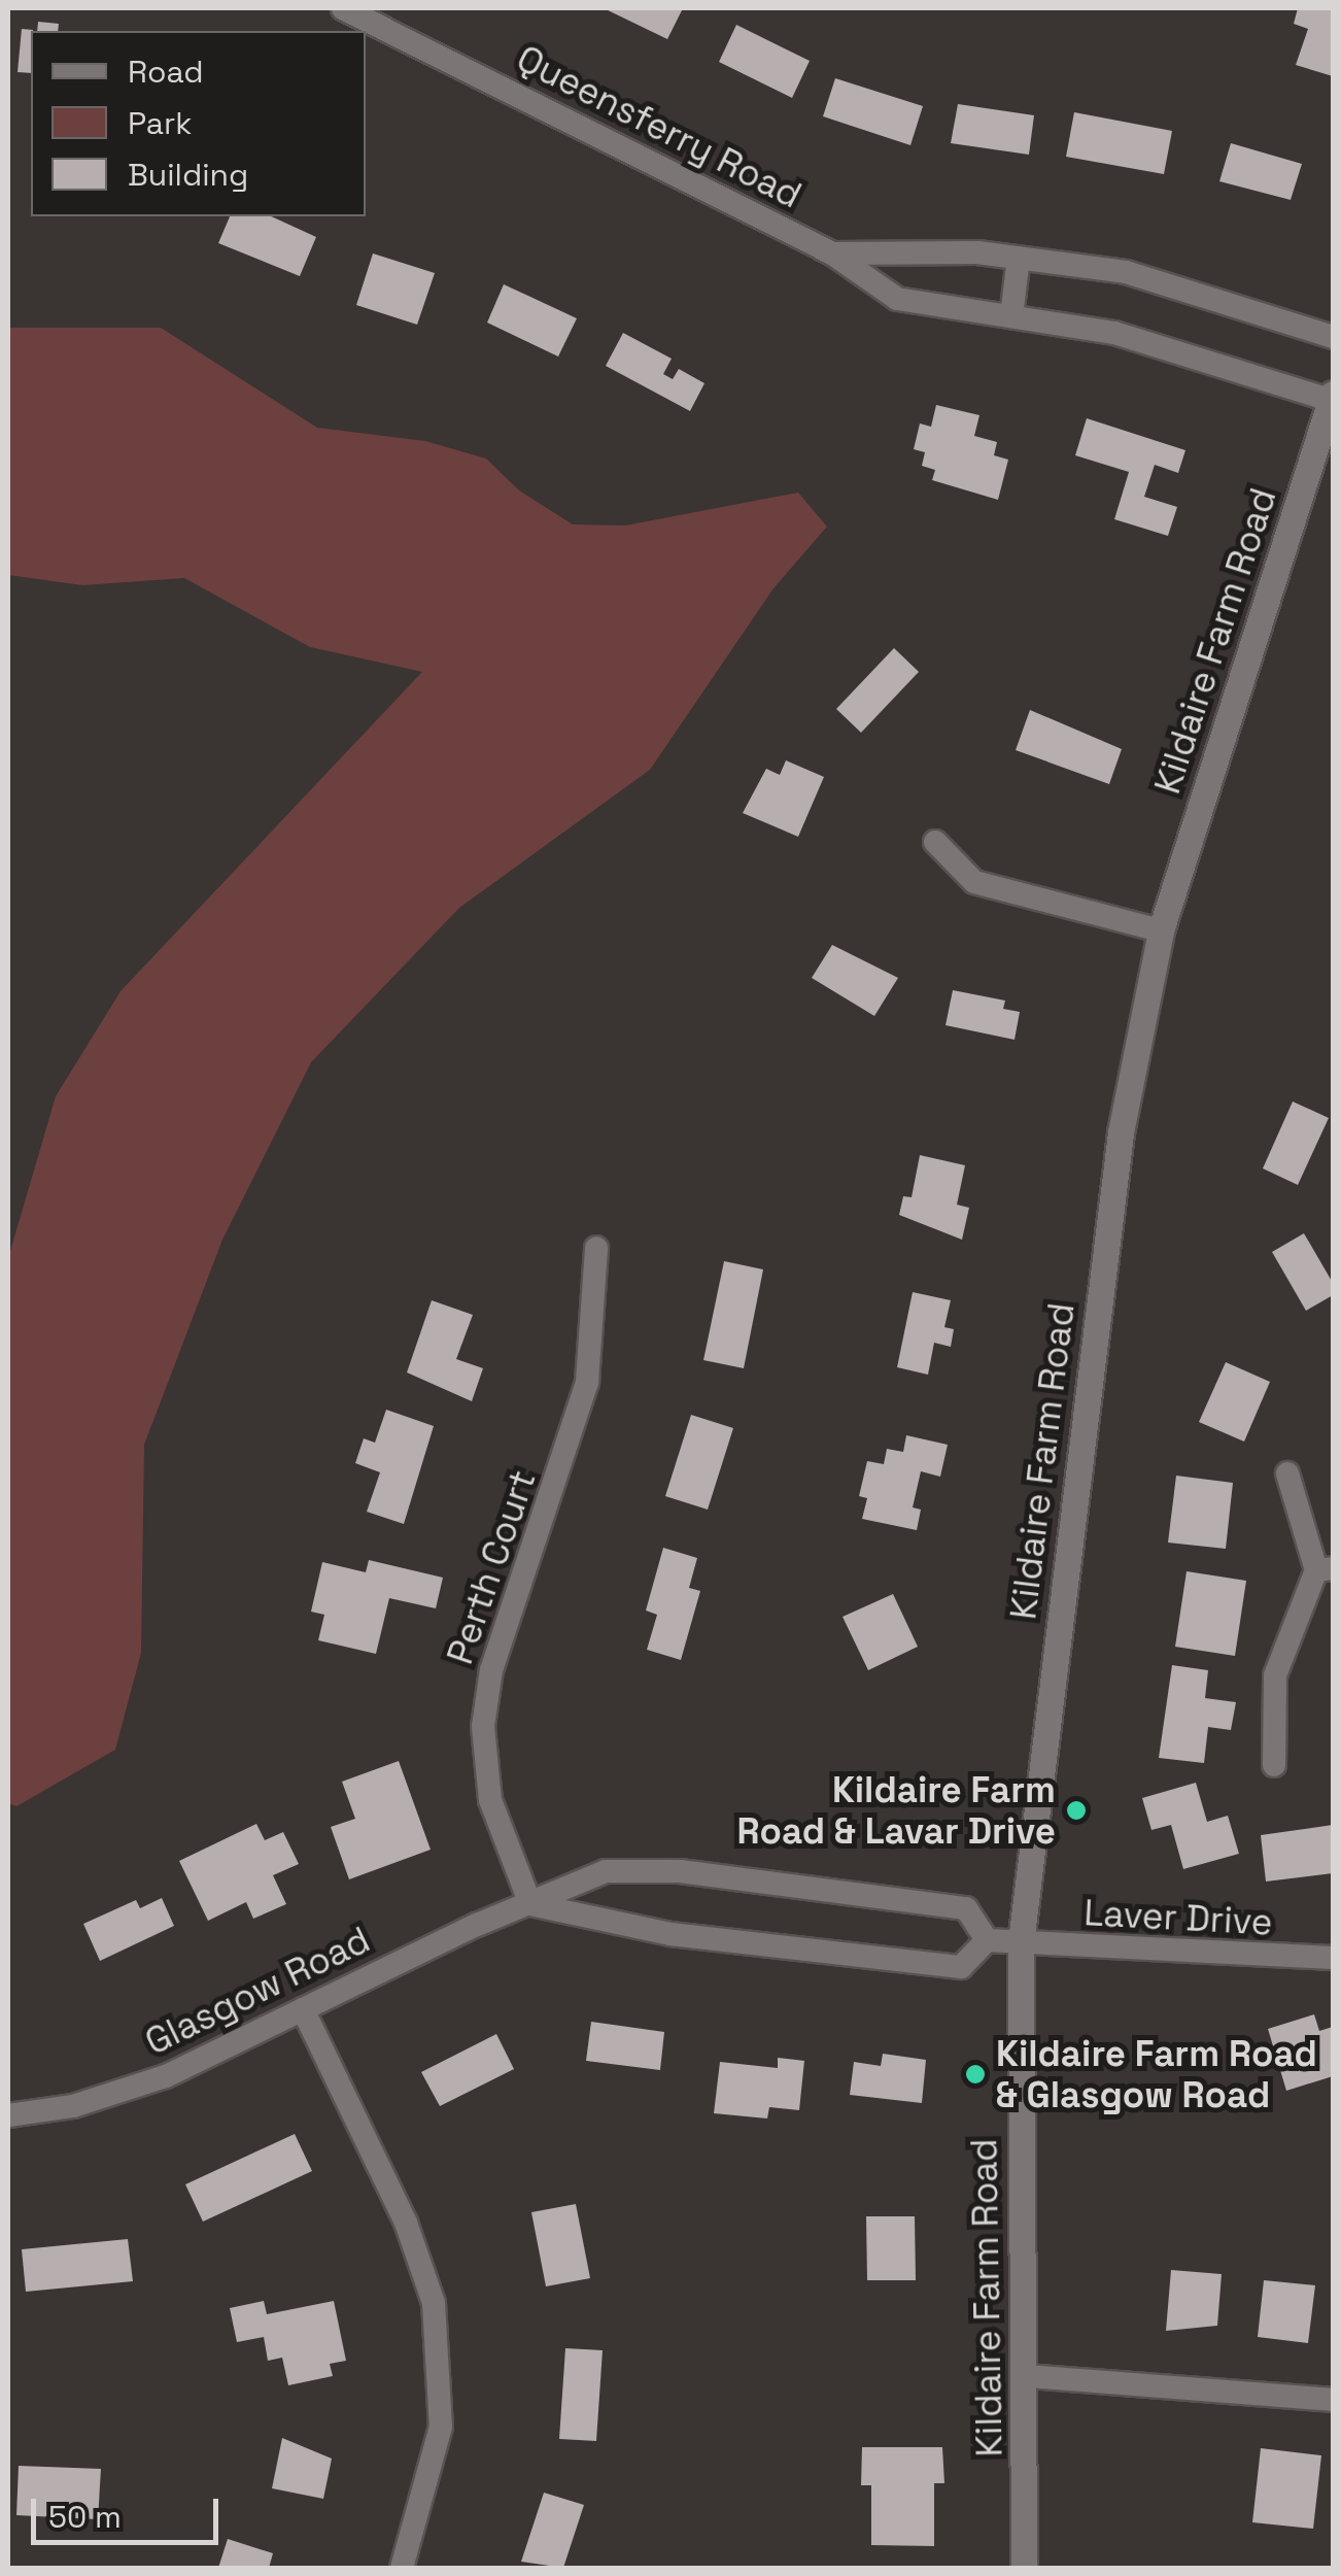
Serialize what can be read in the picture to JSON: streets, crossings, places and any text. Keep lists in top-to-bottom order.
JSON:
{
  "streets": {
    "main road": ["Kildaire Farm Road"],
    "street": [
      "Queensferry Road",
      "Perth Court",
      "Laver Drive",
      "Glasgow Road"
    ]
  },
  "crossings": [
    ["Queensferry Road", "Kildaire Farm Road"],
    ["Kildaire Farm Road", "Laver Drive"],
    ["Perth Court", "Glasgow Road"]
  ],
  "places": ["Kildaire Farm Road & Lavar Drive", "Kildaire Farm Road & Glasgow Road"],
  "legend": ["Road", "Park", "Building"],
  "scale_bar": "50 m"
}
